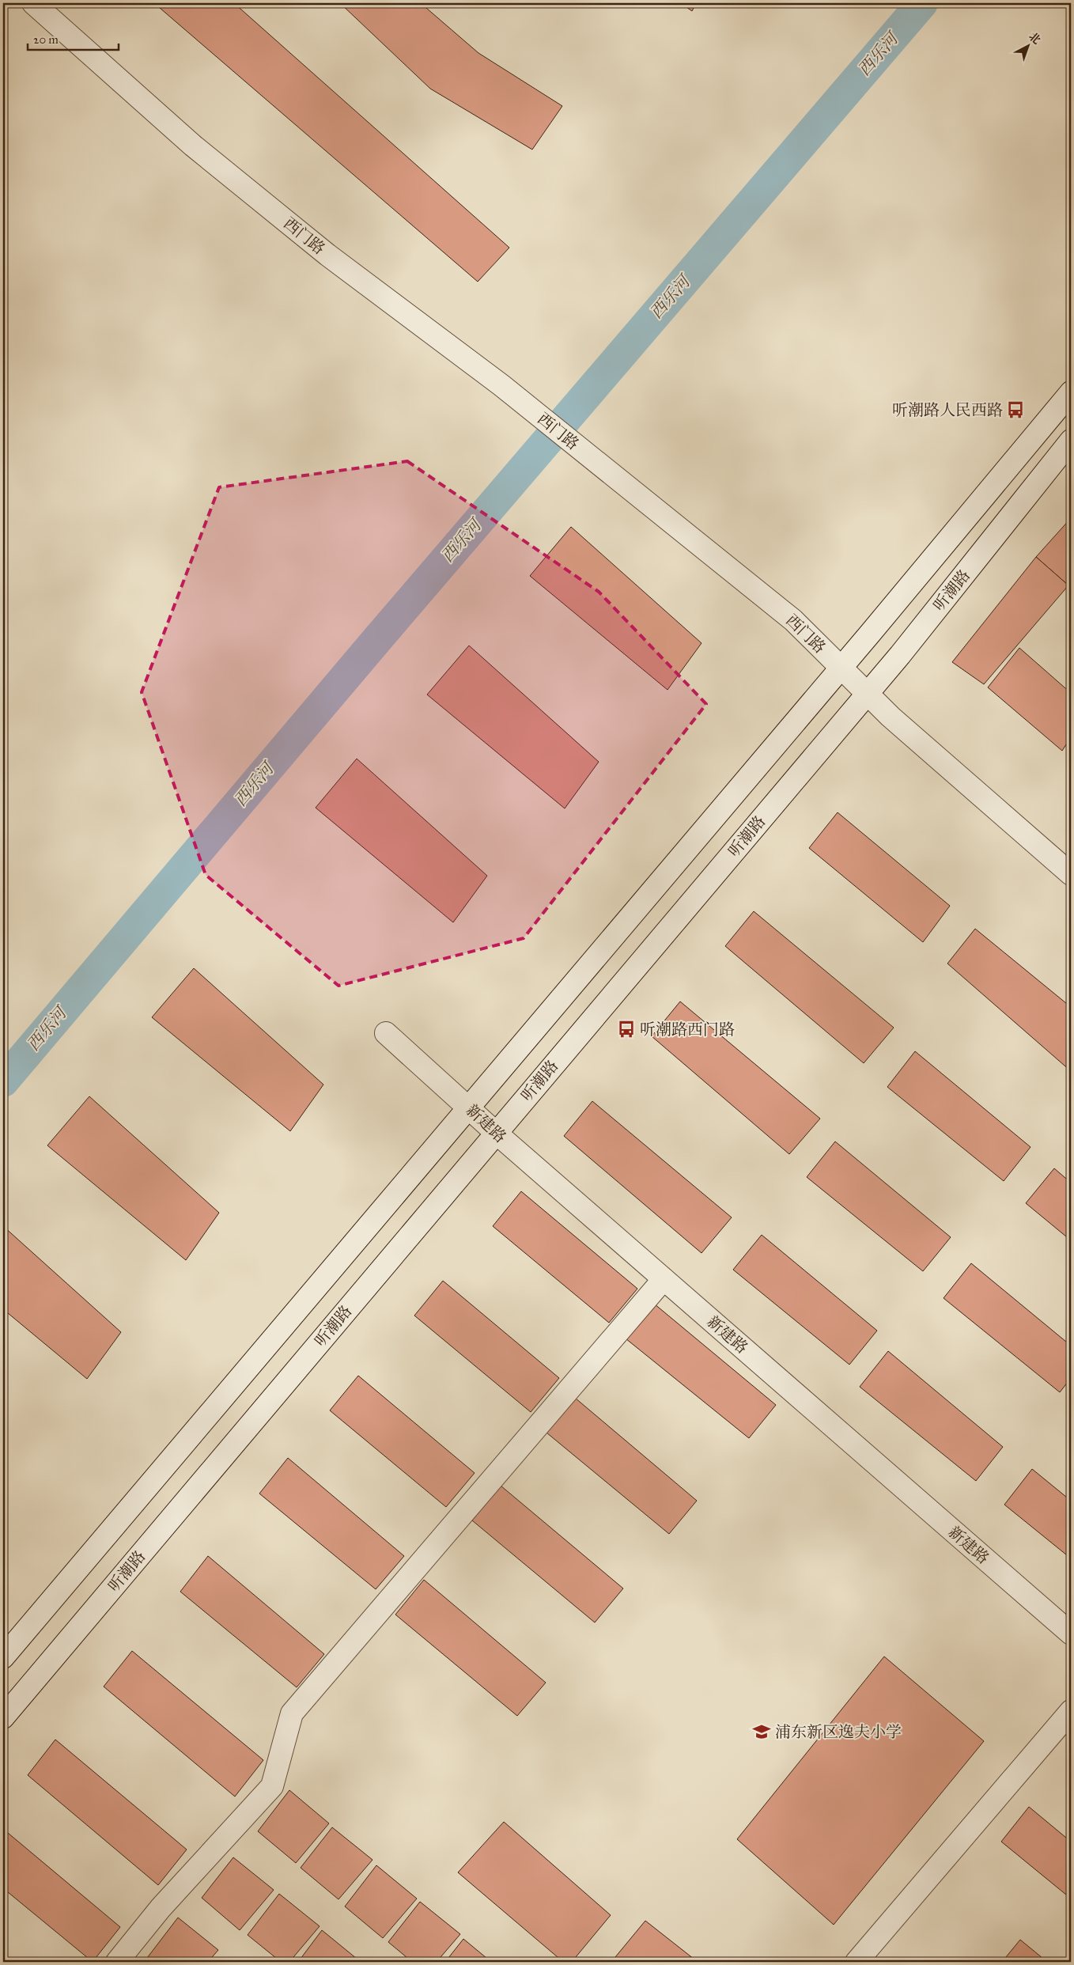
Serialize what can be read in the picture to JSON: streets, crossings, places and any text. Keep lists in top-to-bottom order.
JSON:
{
  "streets": {
    "street": ["西门路", "听潮路", "新建路"]
  },
  "crossings": [
    ["西门路", "听潮路"],
    ["听潮路", "新建路"]
  ],
  "water": ["西乐河"],
  "places": {
    "bus stop": ["听潮路人民西路", "听潮路西门路"],
    "school or university": ["浦东新区逸夫小学"]
  },
  "scale_bar": "20 m",
  "north": "top right"
}
